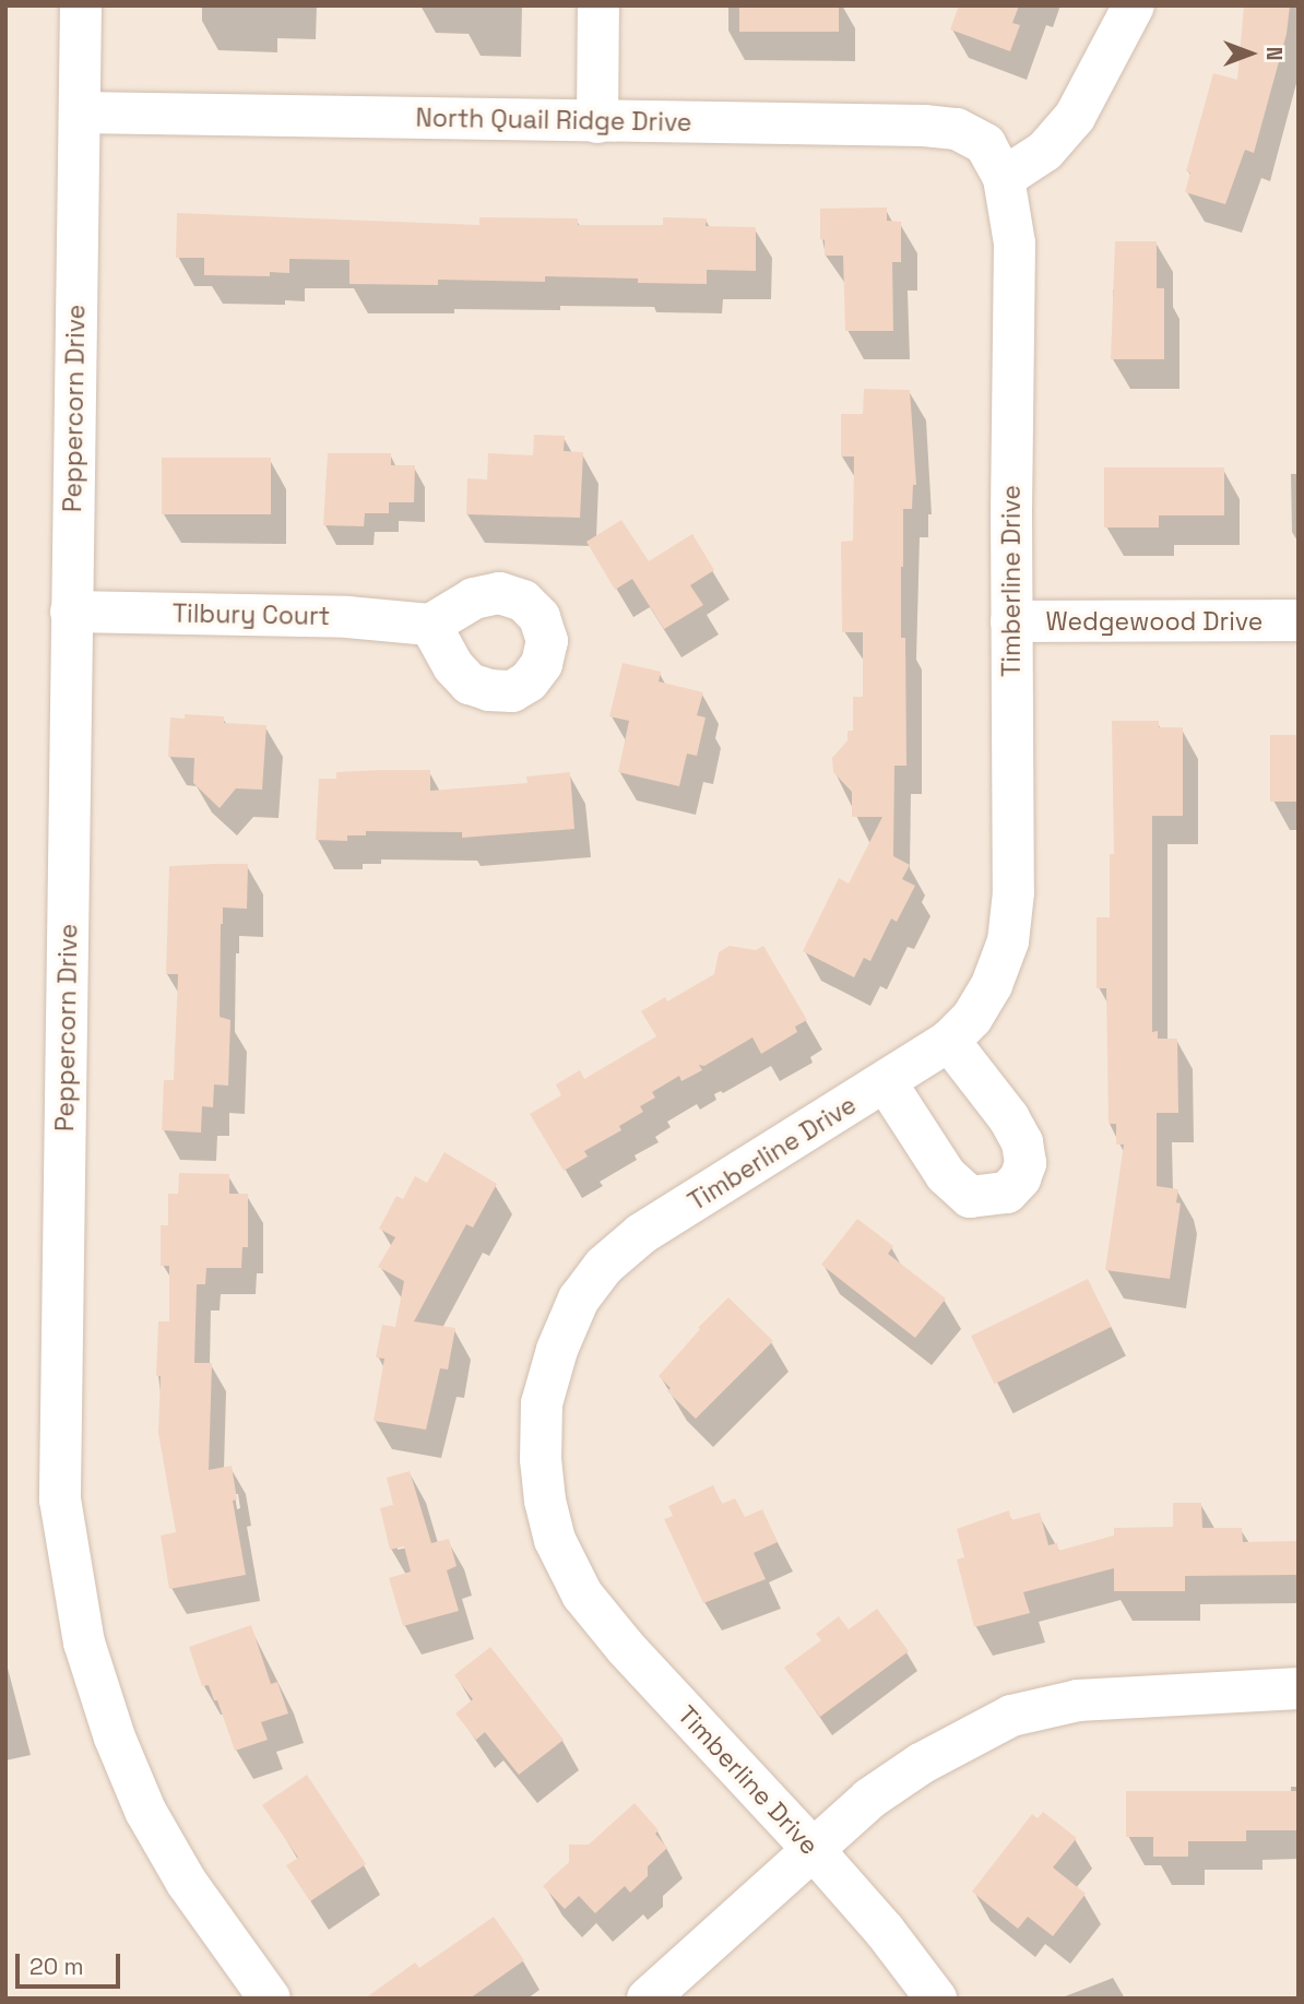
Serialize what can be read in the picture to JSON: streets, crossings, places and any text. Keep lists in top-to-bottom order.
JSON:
{
  "streets": {
    "street": [
      "North Quail Ridge Drive",
      "Peppercorn Drive",
      "Timberline Drive",
      "Tilbury Court",
      "Wedgewood Drive"
    ]
  },
  "crossings": [
    ["North Quail Ridge Drive", "Peppercorn Drive"],
    ["North Quail Ridge Drive", "Timberline Drive"],
    ["Peppercorn Drive", "Tilbury Court"],
    ["Timberline Drive", "Wedgewood Drive"]
  ],
  "scale_bar": "20 m",
  "north": "right"
}
